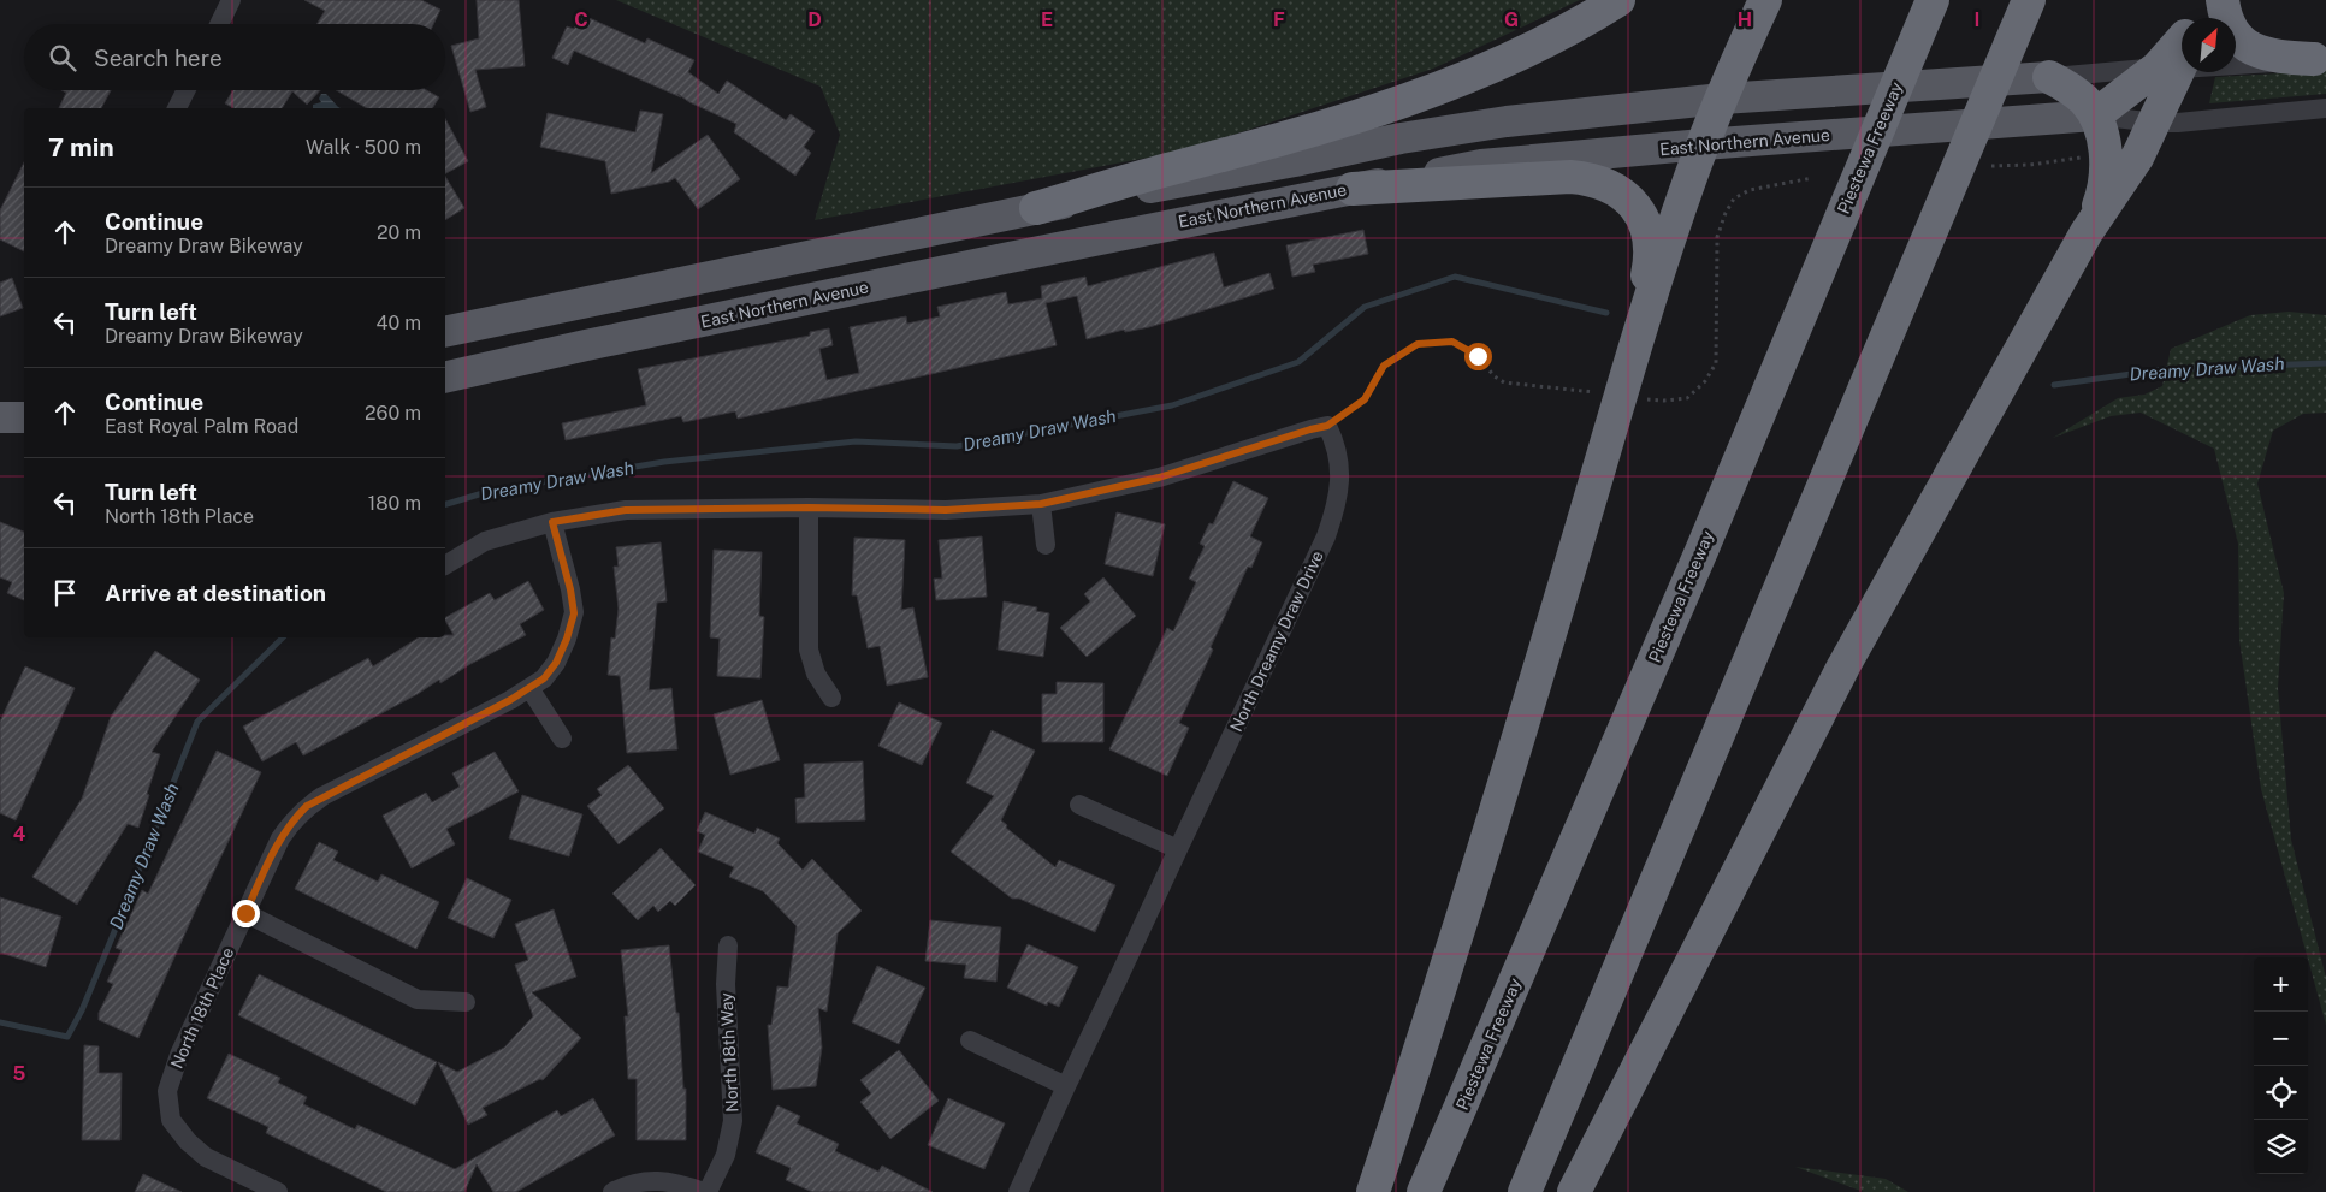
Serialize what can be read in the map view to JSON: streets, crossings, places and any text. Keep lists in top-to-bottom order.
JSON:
{
  "streets": {
    "highway": ["Piestewa Freeway"],
    "main road": ["East Northern Avenue"],
    "street": ["North Dreamy Draw Drive", "North 18th Place", "North 18th Way"]
  },
  "water": ["Dreamy Draw Wash"],
  "north": "top right",
  "page": {
    "search": "Search here",
    "heading": ["7 min", "Walk · 500 m"],
    "list": [
      ["Continue", "Dreamy Draw Bikeway", "20 m"],
      ["Turn left", "Dreamy Draw Bikeway", "40 m"],
      ["Continue", "East Royal Palm Road", "260 m"],
      ["Turn left", "North 18th Place", "180 m"],
      "Arrive at destination"
    ],
    "map_buttons": ["+", "−"]
  },
  "grid": {
    "columns": [
      "C",
      "D",
      "E",
      "F",
      "G",
      "H",
      "I"
    ],
    "rows": ["4", "5"]
  }
}
